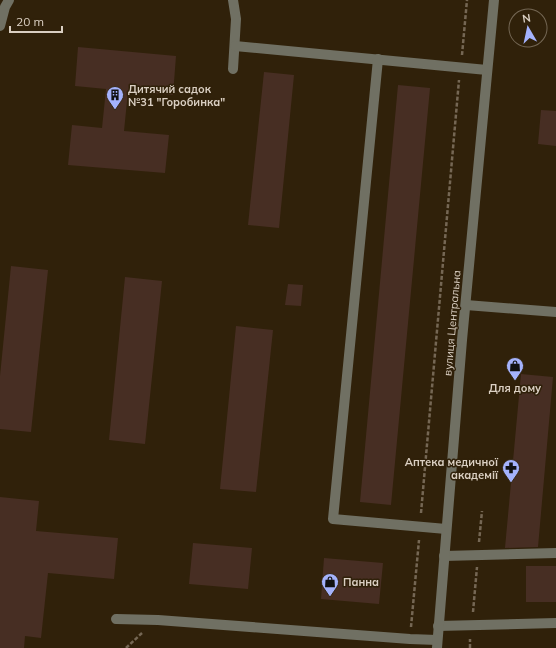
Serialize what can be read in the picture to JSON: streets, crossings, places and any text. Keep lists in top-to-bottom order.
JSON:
{
  "streets": {
    "street": ["вулиця Центральна"]
  },
  "places": {
    "building": ["Дитячий садок №31 \"Горобинка\""],
    "shop": ["Для дому", "Панна"],
    "pharmacy": ["Аптека медичної академії"]
  },
  "scale_bar": "20 m",
  "north": "top"
}
